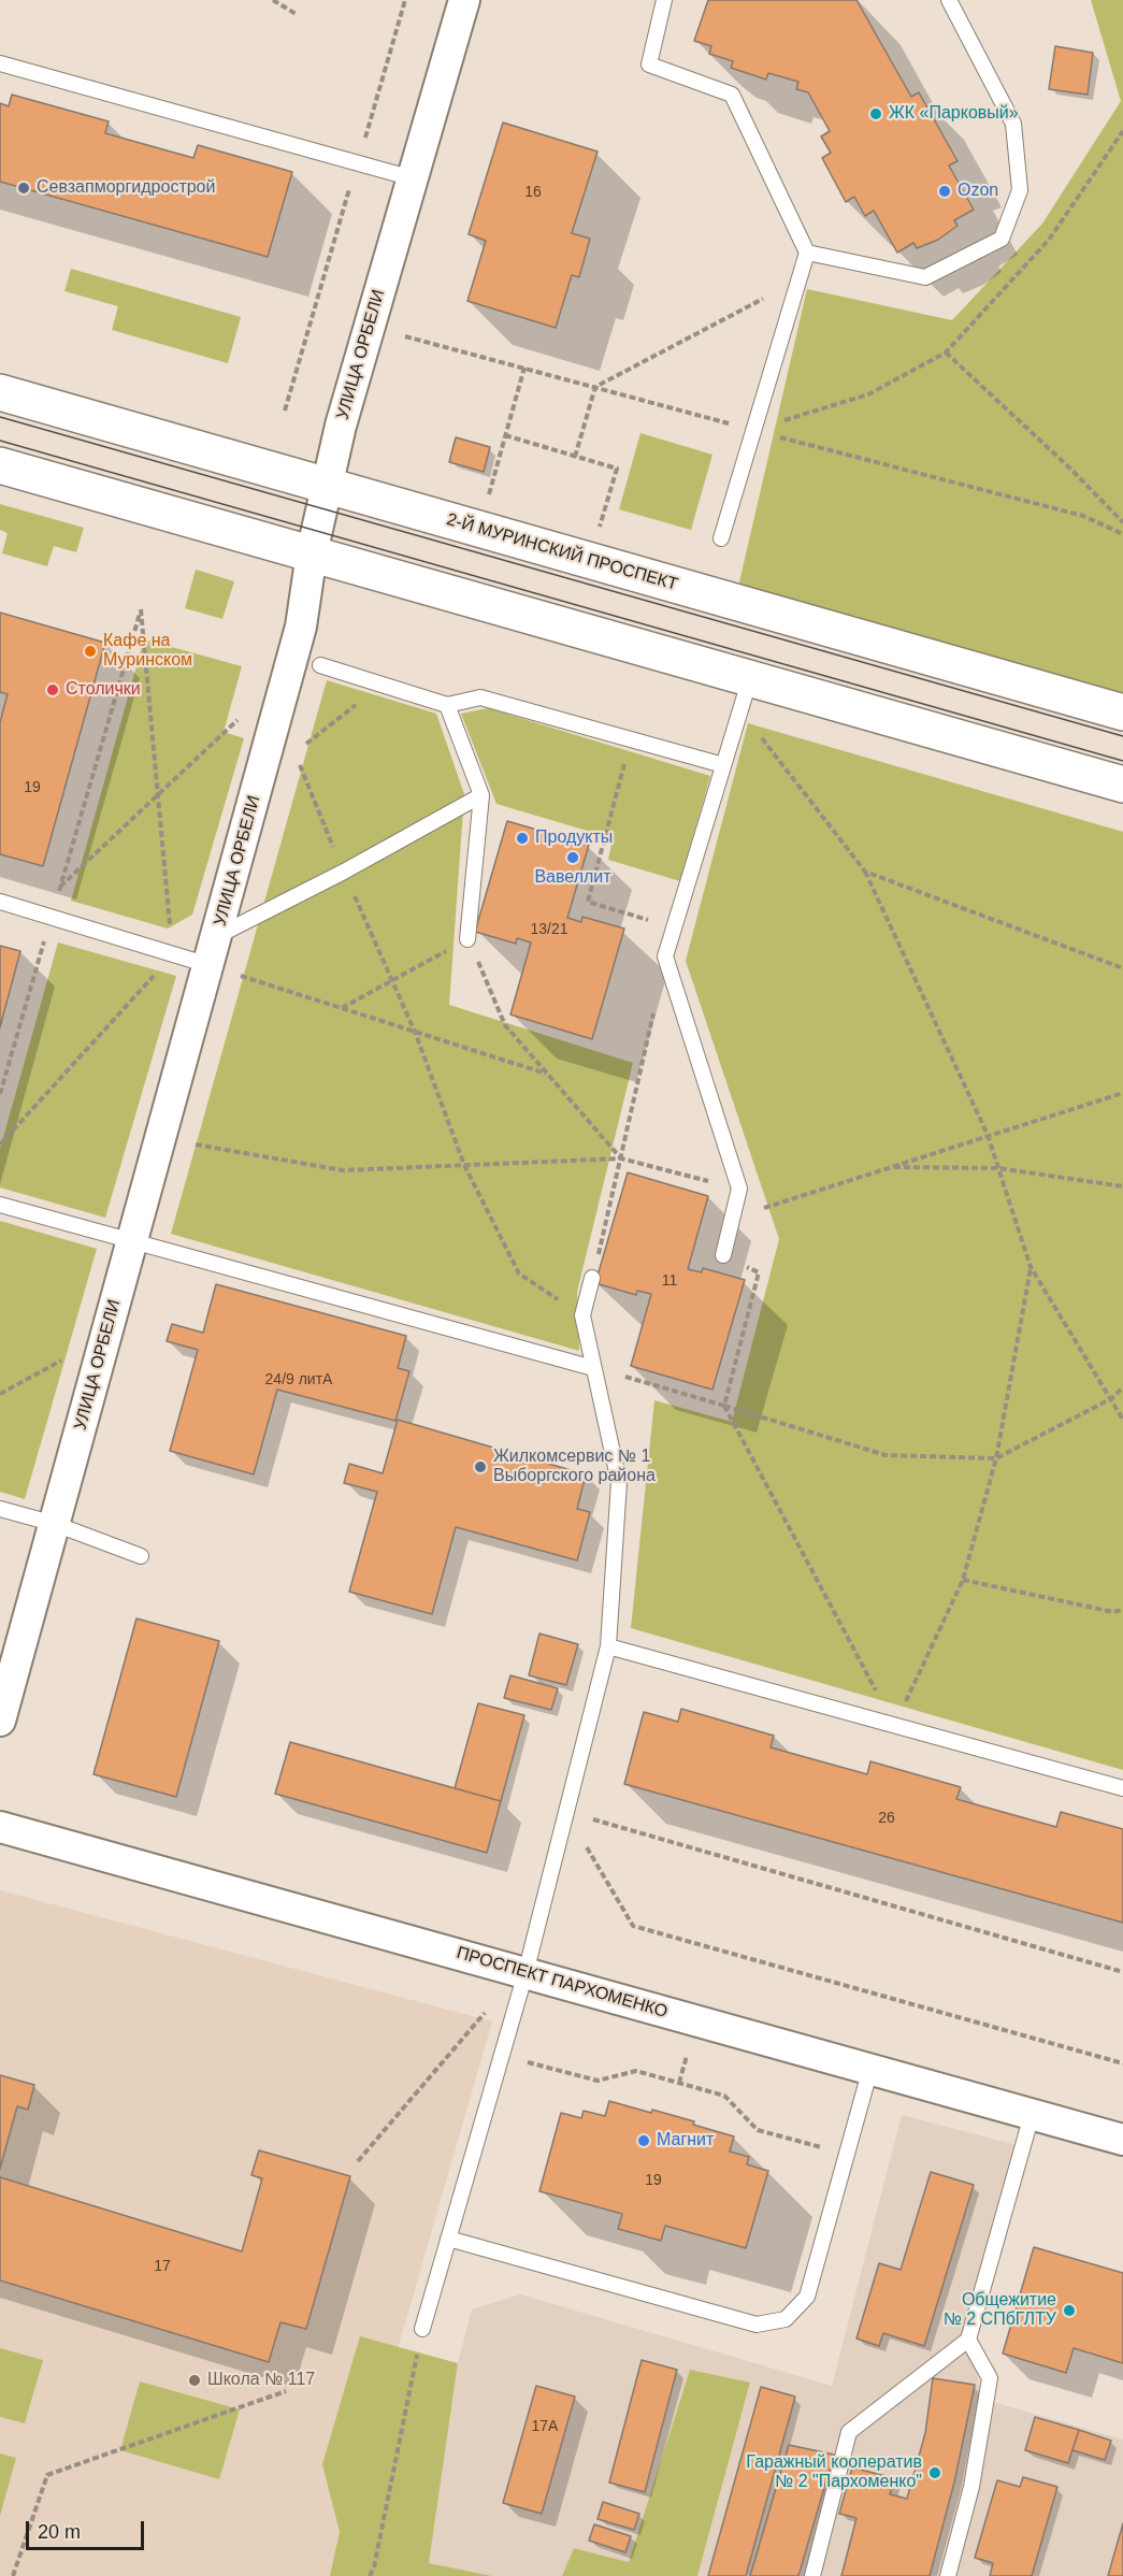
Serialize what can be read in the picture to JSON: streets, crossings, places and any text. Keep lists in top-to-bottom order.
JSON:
{
  "streets": {
    "main road": ["2-Й МУРИНСКИЙ ПРОСПЕКТ"],
    "street": ["УЛИЦА ОРБЕЛИ", "ПРОСПЕКТ ПАРХОМЕНКО"]
  },
  "crossings": [
    ["УЛИЦА ОРБЕЛИ", "2-Й МУРИНСКИЙ ПРОСПЕКТ"]
  ],
  "places": [
    "ЖК «Парковый»",
    "Севзапморгидрострой",
    "Ozon",
    "Кафе на Муринском",
    "Столички",
    "Продукты",
    "Вавеллит",
    "Жилкомсервис № 1 Выборгского района",
    "Магнит",
    "Общежитие № 2 СПбГЛТУ",
    "Школа № 117",
    "Гаражный кооператив № 2 \"Пархоменко\""
  ],
  "house_numbers": [
    "16",
    "19",
    "13/21",
    "11",
    "24/9 литА",
    "26",
    "19",
    "17",
    "17А"
  ],
  "scale_bar": "20 m"
}
